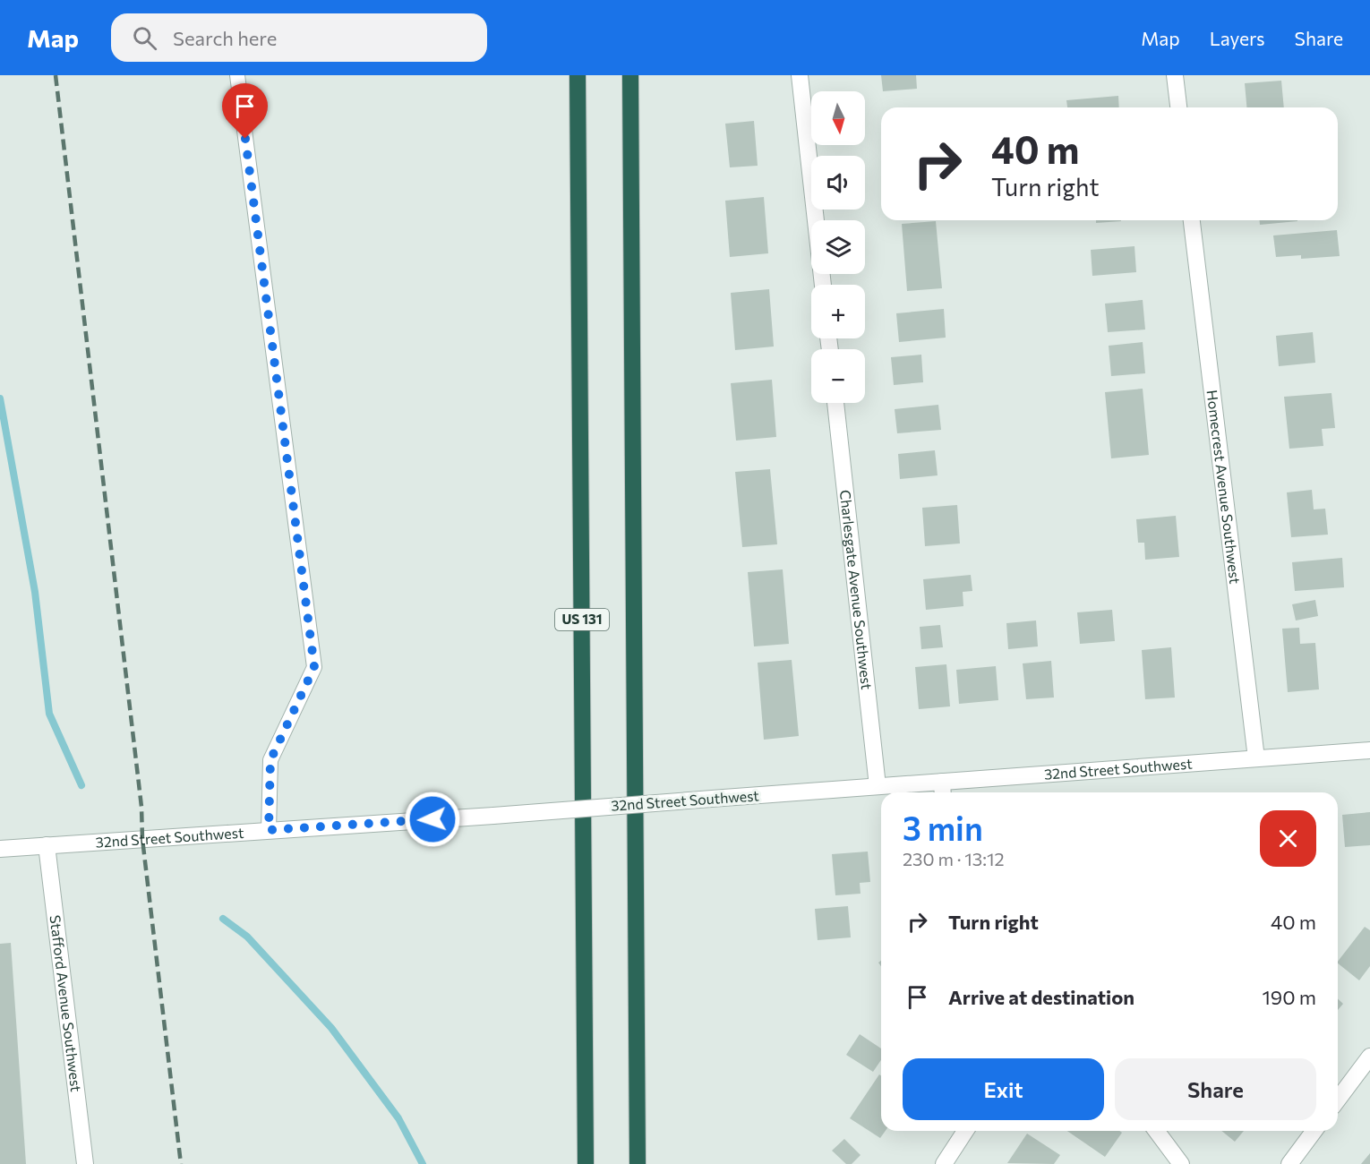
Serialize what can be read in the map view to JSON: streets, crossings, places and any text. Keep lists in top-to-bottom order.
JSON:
{
  "streets": {
    "highway": ["US 131"],
    "street": [
      "Homecrest Avenue Southwest",
      "Charlesgate Avenue Southwest",
      "32nd Street Southwest",
      "Stafford Avenue Southwest"
    ]
  },
  "crossings": [
    ["Homecrest Avenue Southwest", "32nd Street Southwest"],
    ["Charlesgate Avenue Southwest", "32nd Street Southwest"],
    ["32nd Street Southwest", "Stafford Avenue Southwest"]
  ],
  "north": "bottom",
  "page": {
    "header": "Map",
    "search": "Search here",
    "nav": ["Map", "Layers", "Share"],
    "map_buttons": ["+", "−"],
    "turn": ["40 m", "Turn right"],
    "heading": ["3 min", "230 m · 13:12"],
    "list": [
      {
        "name": "Turn right",
        "value": "40 m"
      },
      {
        "name": "Arrive at destination",
        "value": "190 m"
      }
    ],
    "buttons": ["Exit", "Share"]
  }
}
